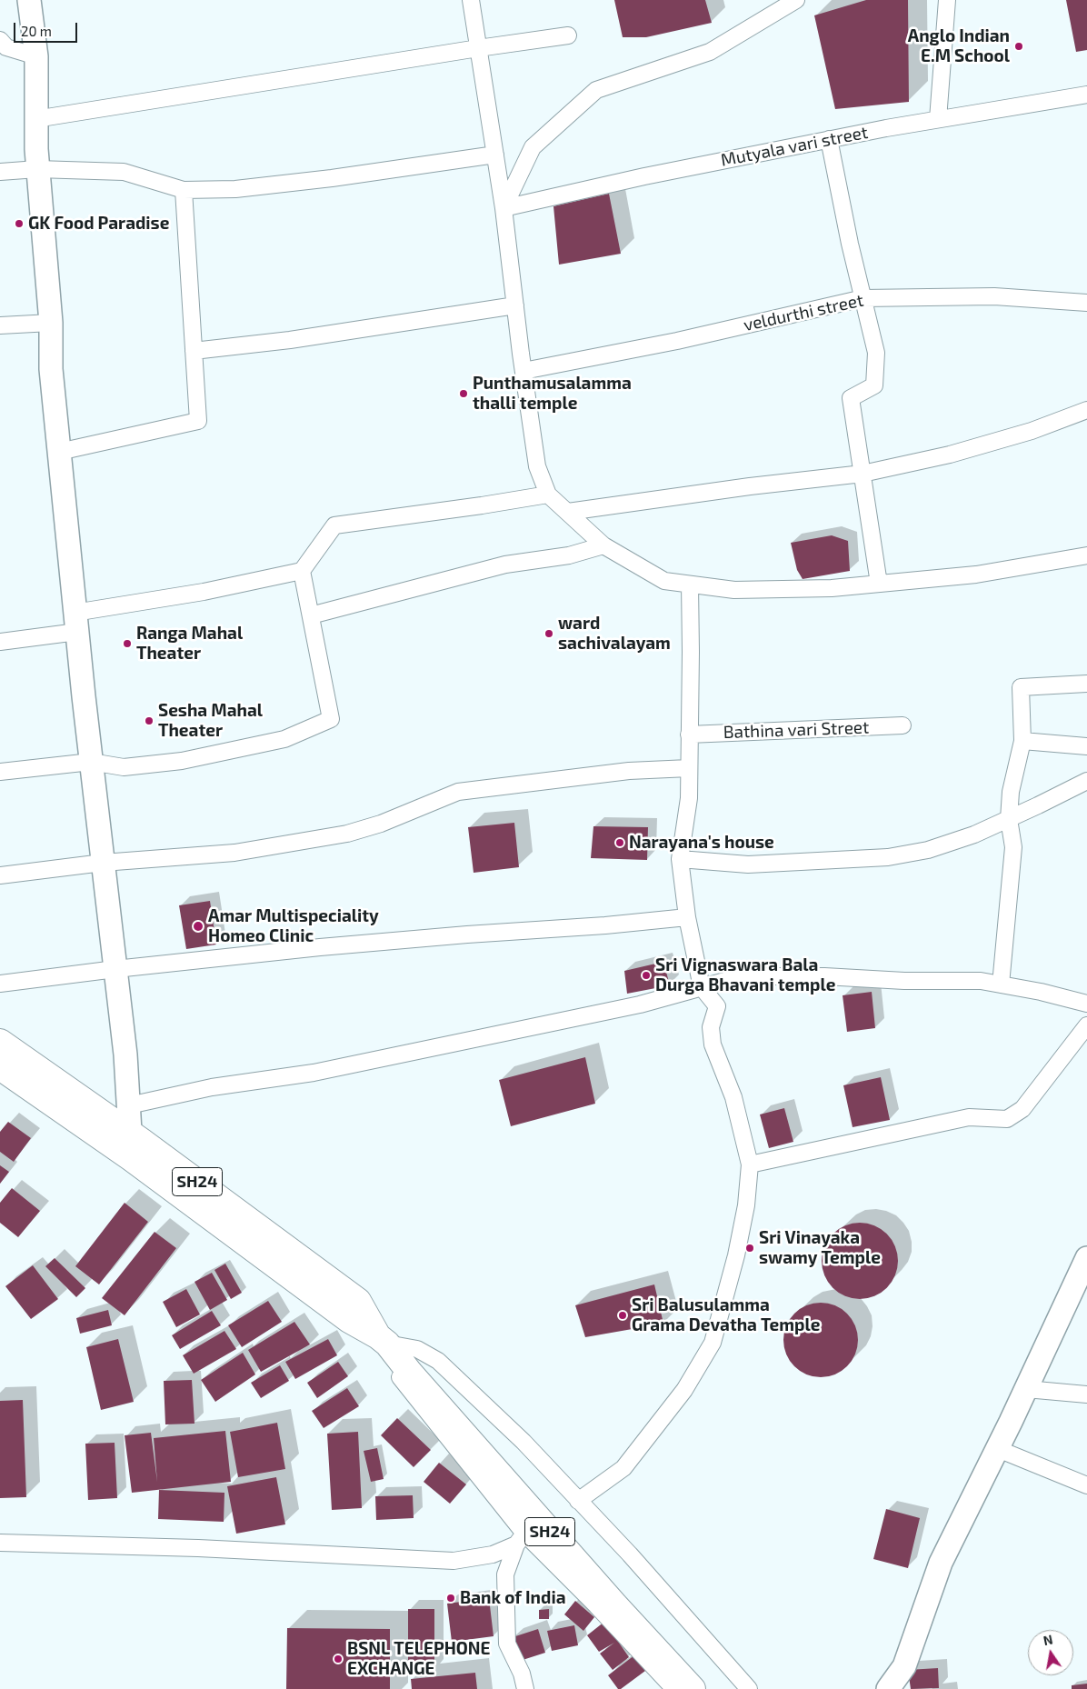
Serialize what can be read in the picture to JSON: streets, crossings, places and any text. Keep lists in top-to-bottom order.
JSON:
{
  "streets": {
    "main road": ["SH24"],
    "street": ["Mutyala vari street", "veldurthi street", "Bathina vari Street"]
  },
  "places": [
    "Anglo Indian E.M School",
    "GK Food Paradise",
    "Punthamusalamma thalli temple",
    "ward sachivalayam",
    "Ranga Mahal Theater",
    "Sesha Mahal Theater",
    "Narayana's house",
    "Amar Multispeciality Homeo Clinic",
    "Sri Vignaswara Bala Durga Bhavani temple",
    "Sri Vinayaka swamy Temple",
    "Sri Balusulamma Grama Devatha Temple",
    "Bank of India",
    "BSNL TELEPHONE EXCHANGE"
  ],
  "scale_bar": "20 m",
  "north": "top"
}
